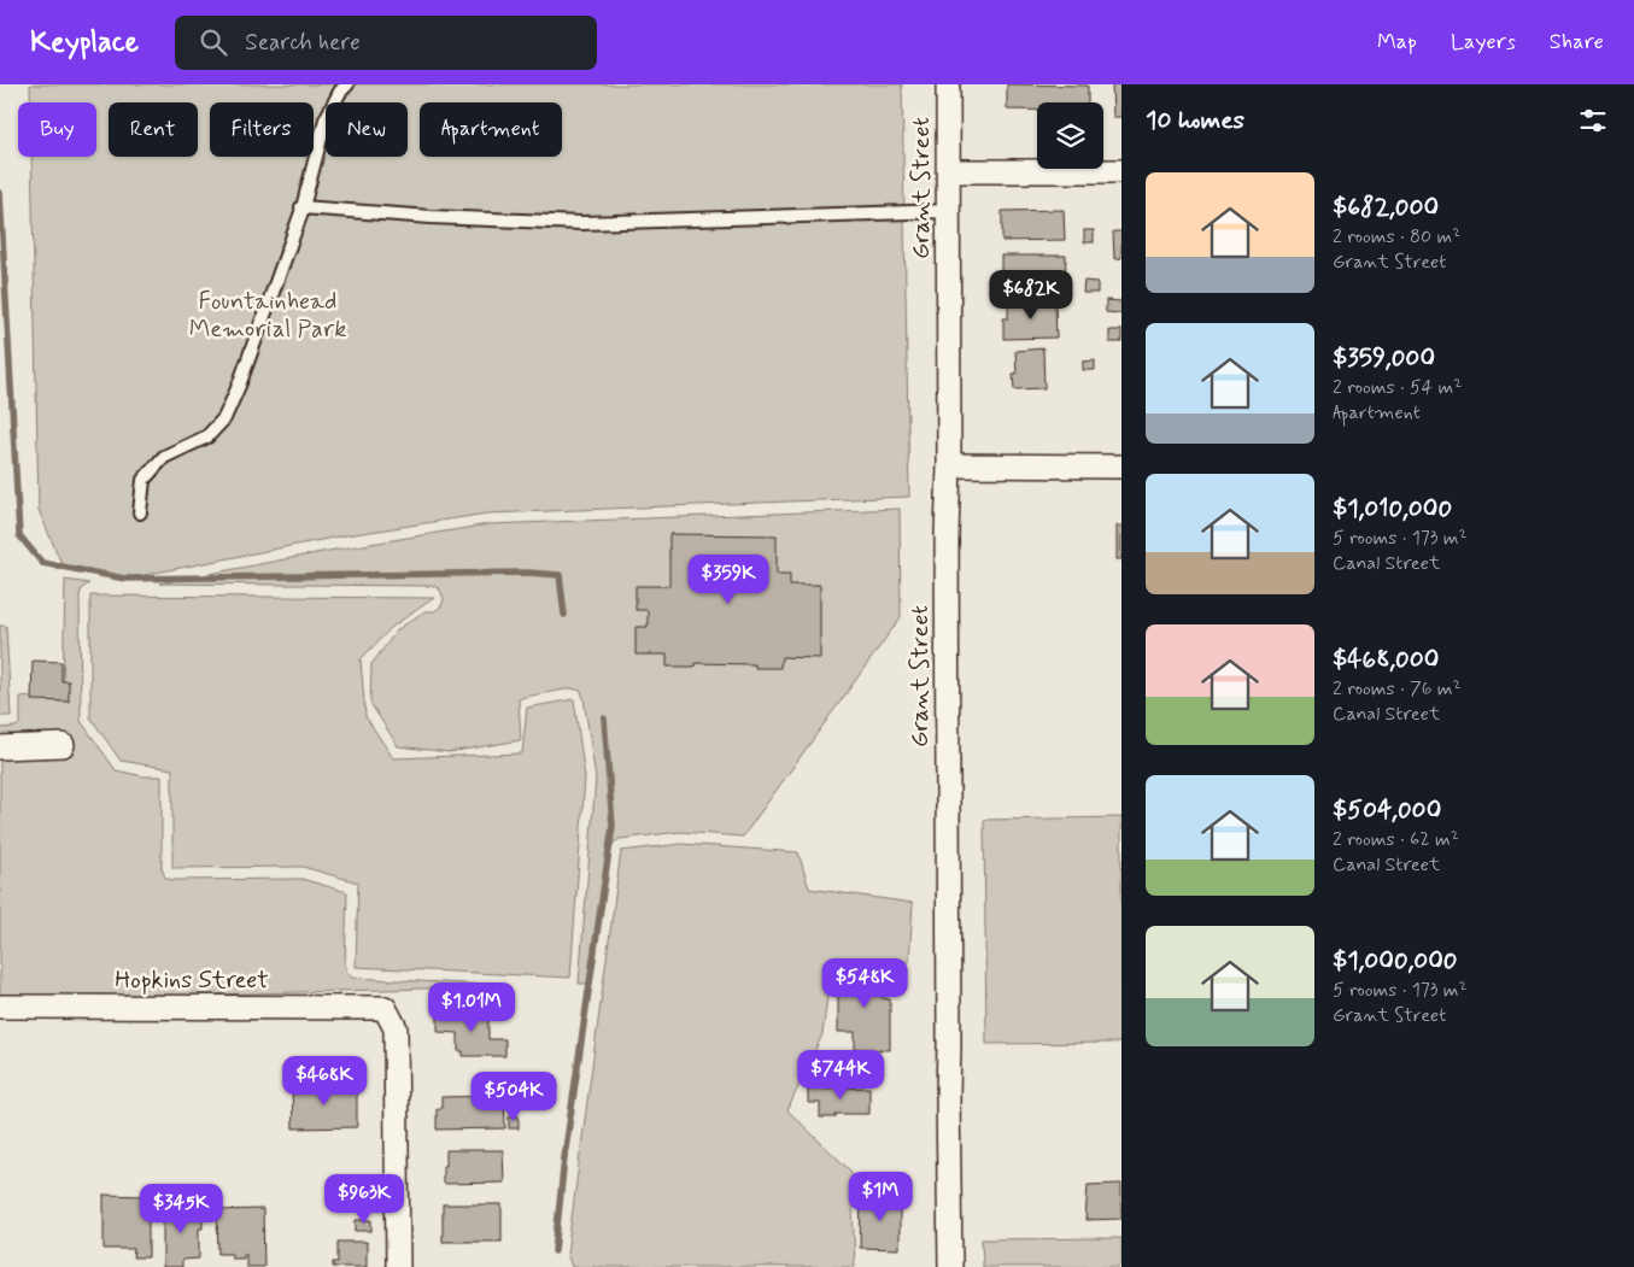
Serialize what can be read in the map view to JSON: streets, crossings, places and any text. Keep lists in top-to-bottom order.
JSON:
{
  "streets": {
    "street": ["Grant Street", "Hopkins Street"]
  },
  "parks": ["Fountainhead Memorial Park"],
  "page": {
    "header": "Keyplace",
    "search": "Search here",
    "nav": ["Map", "Layers", "Share"],
    "heading": "10 homes",
    "chip": [
      "Buy",
      "Rent",
      "Filters",
      "New",
      "Apartment"
    ],
    "list": [
      {
        "name": "$682,000",
        "note": "2 rooms · 80 m² · Grant Street"
      },
      {
        "name": "$359,000",
        "note": "2 rooms · 54 m² · Apartment"
      },
      {
        "name": "$1,010,000",
        "note": "5 rooms · 173 m² · Canal Street"
      },
      {
        "name": "$468,000",
        "note": "2 rooms · 76 m² · Canal Street"
      },
      {
        "name": "$504,000",
        "note": "2 rooms · 62 m² · Canal Street"
      },
      {
        "name": "$1,000,000",
        "note": "5 rooms · 173 m² · Grant Street"
      }
    ],
    "price": [
      "$682K",
      "$359K",
      "$548K",
      "$1.01M",
      "$744K",
      "$468K",
      "$504K",
      "$1M",
      "$963K",
      "$345K"
    ]
  }
}
